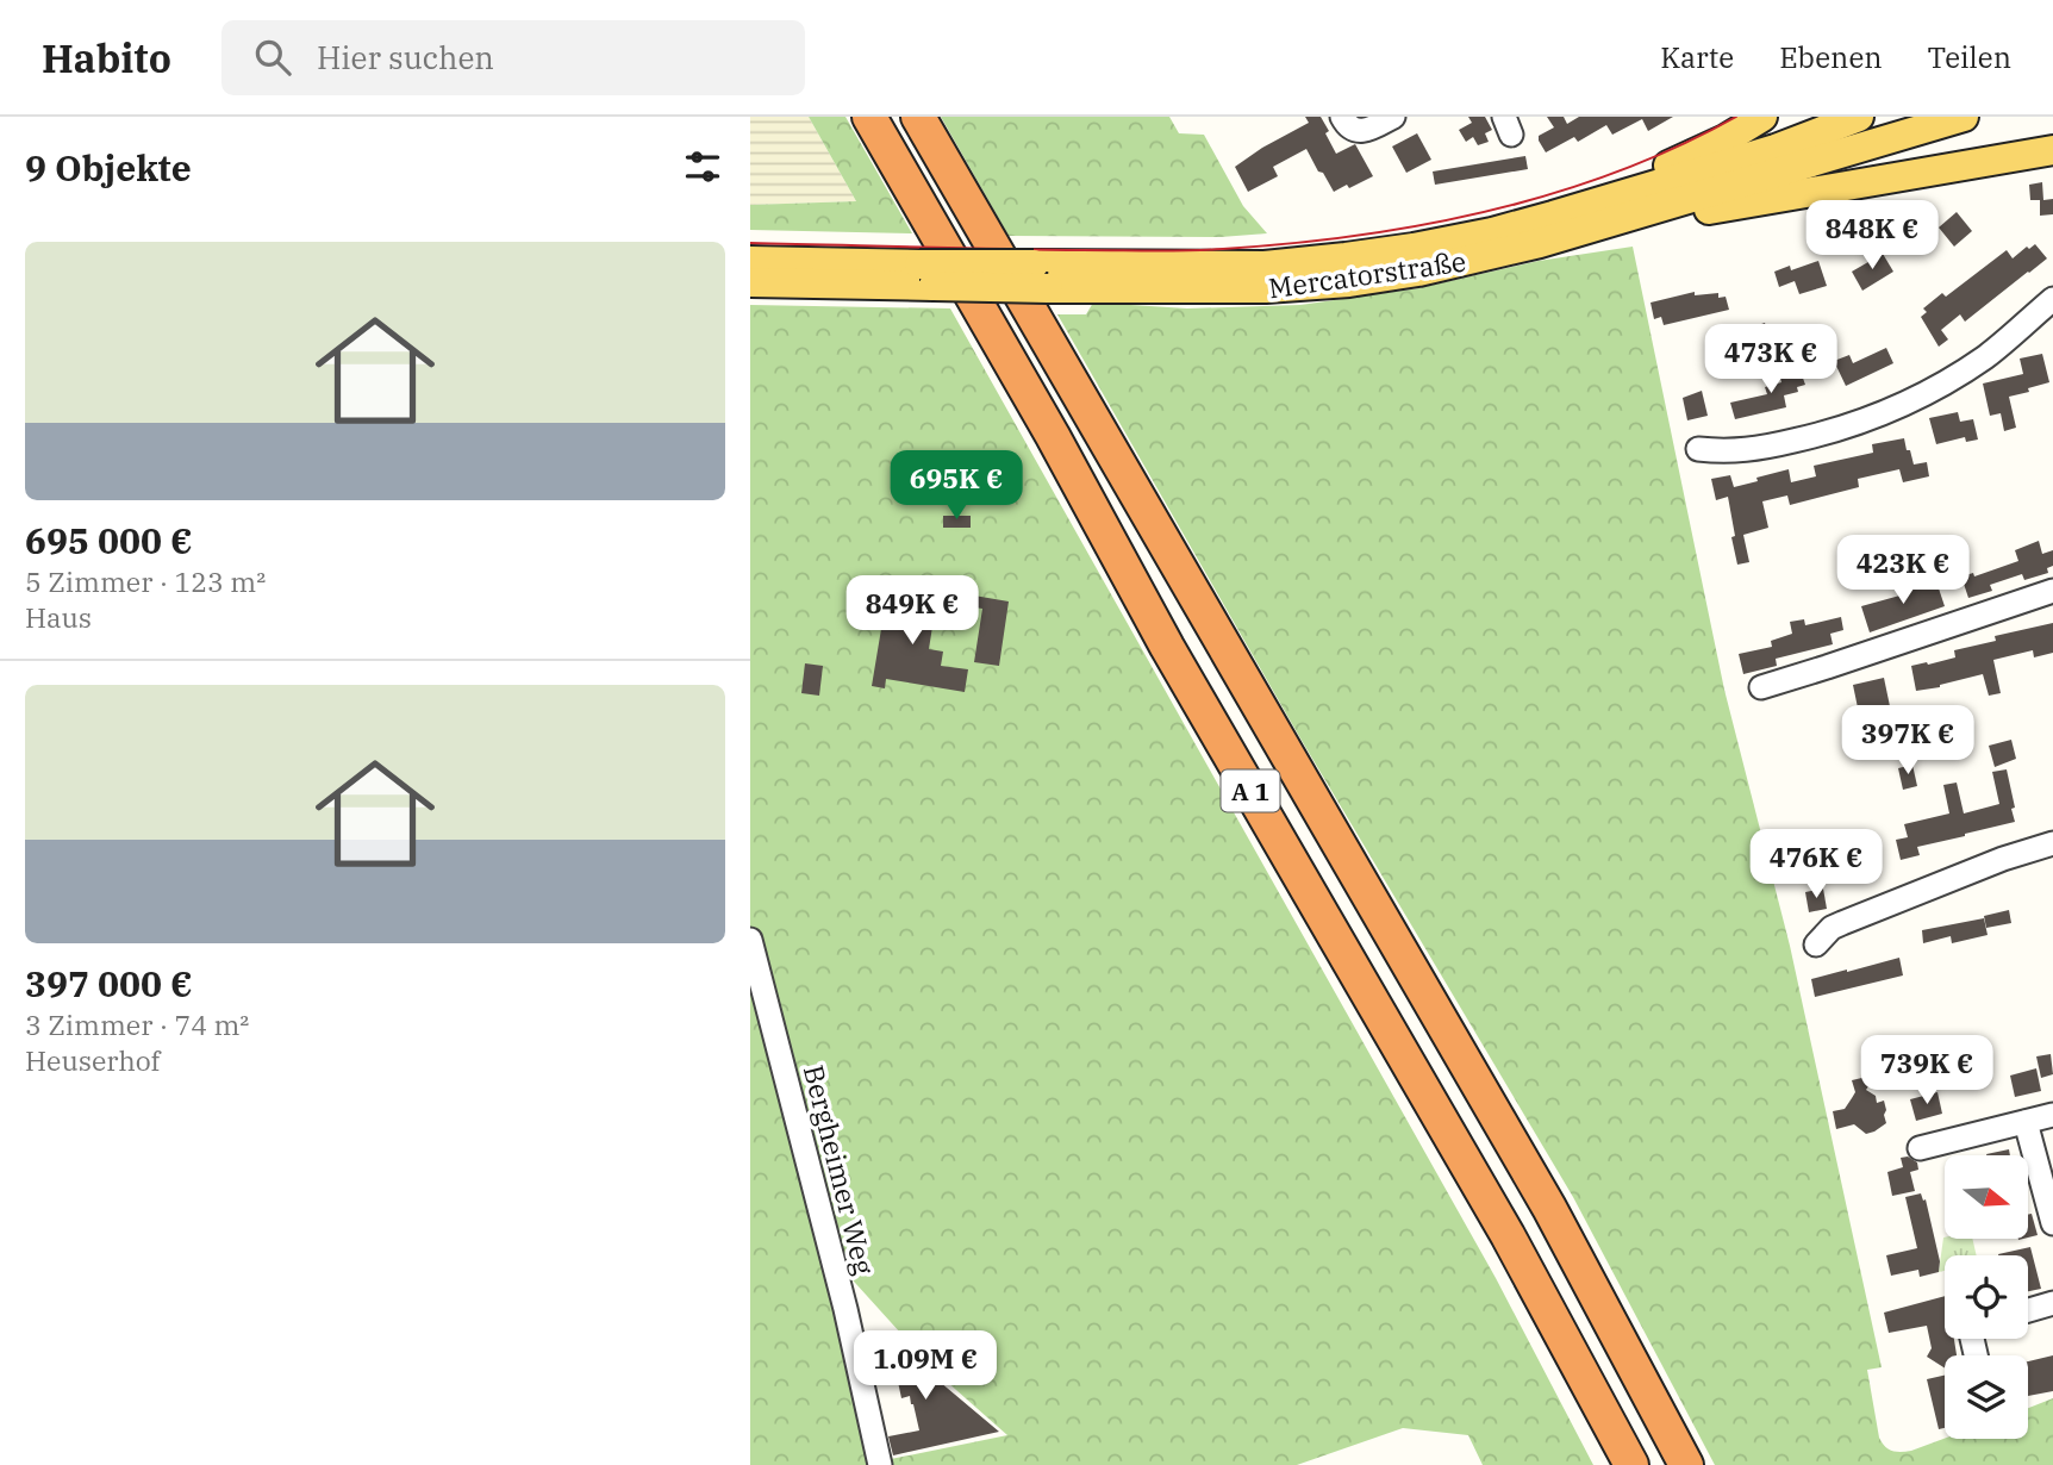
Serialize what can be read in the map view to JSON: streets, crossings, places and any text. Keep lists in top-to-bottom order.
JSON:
{
  "streets": {
    "highway": ["A 1"],
    "main road": ["Mercatorstraße"],
    "street": ["Bergheimer Weg"]
  },
  "north": "right",
  "page": {
    "header": "Habito",
    "search": "Hier suchen",
    "nav": ["Karte", "Ebenen", "Teilen"],
    "heading": "9 Objekte",
    "price": [
      "848K €",
      "473K €",
      "695K €",
      "423K €",
      "849K €",
      "397K €",
      "476K €",
      "739K €",
      "1.09M €"
    ],
    "list": [
      {
        "name": "695 000 €",
        "note": "5 Zimmer · 123 m² · Haus"
      },
      {
        "name": "397 000 €",
        "note": "3 Zimmer · 74 m² · Heuserhof"
      }
    ]
  }
}
